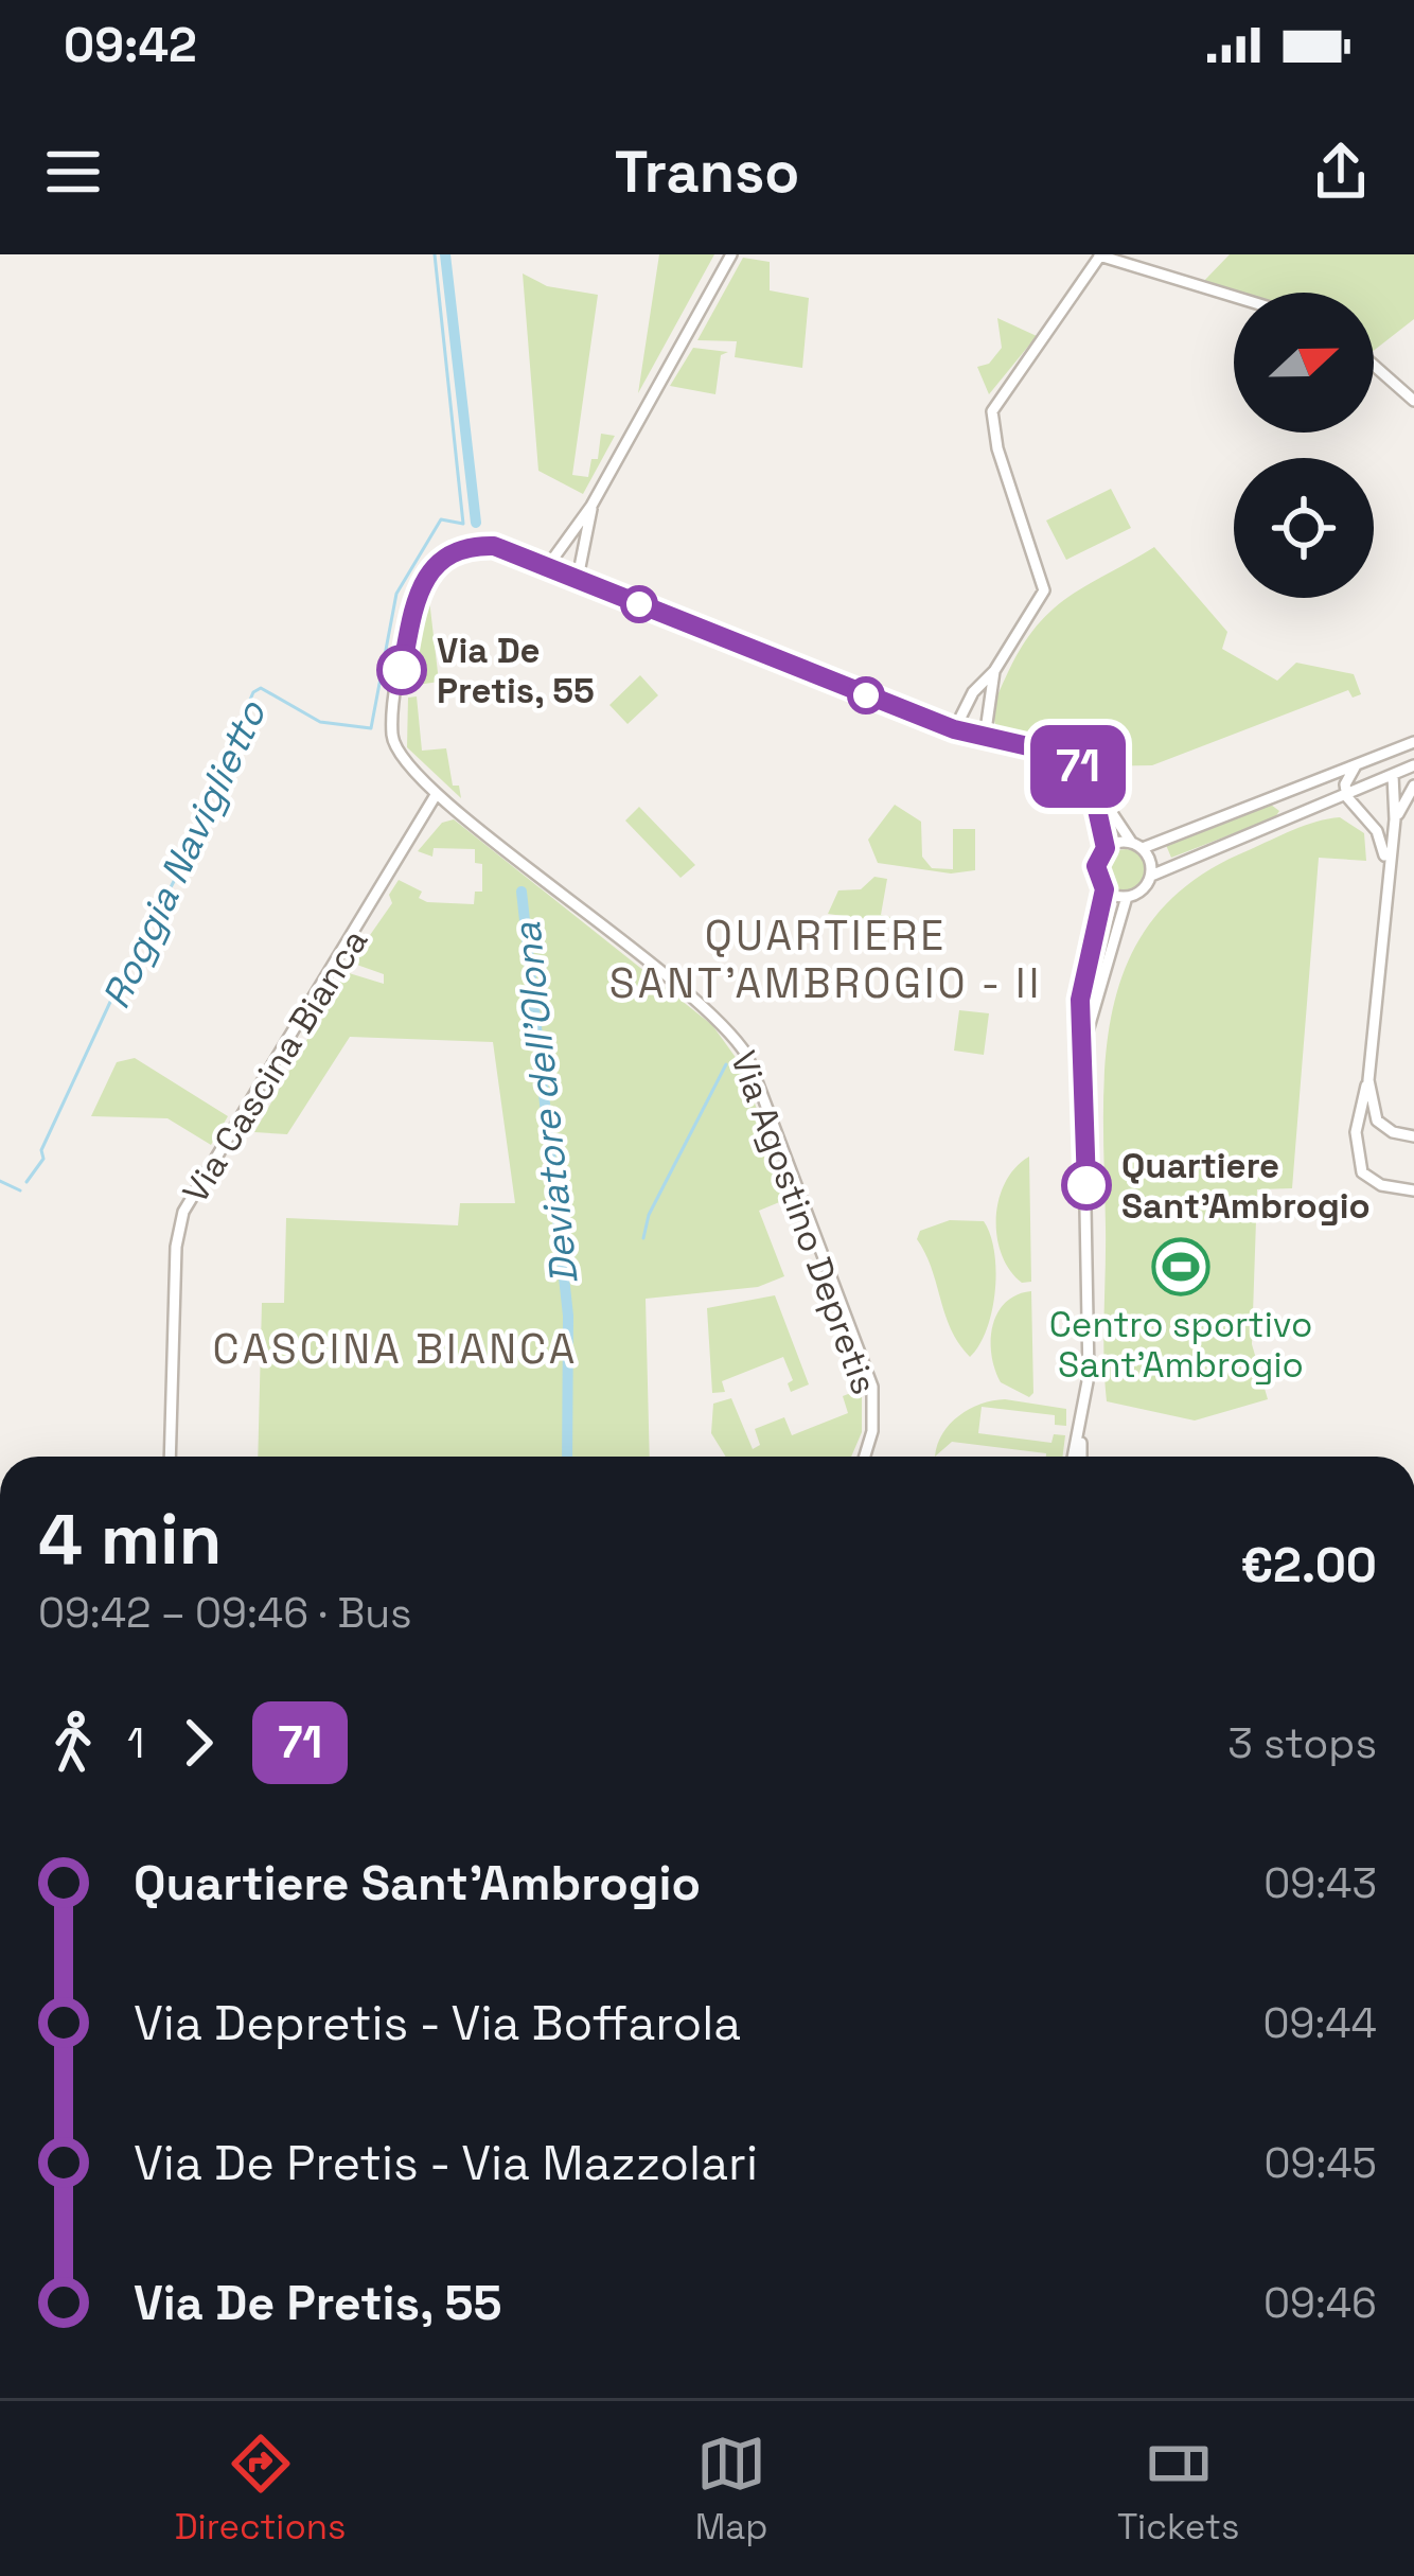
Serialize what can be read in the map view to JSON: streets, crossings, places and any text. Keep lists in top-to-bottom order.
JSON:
{
  "streets": {
    "street": ["Via Cascina Bianca", "Via Agostino Depretis"]
  },
  "crossings": [
    ["Via Cascina Bianca", "Via Agostino Depretis"]
  ],
  "districts": ["QUARTIERE SANT'AMBROGIO - II", "CASCINA BIANCA"],
  "water": ["Roggia Naviglietto", "Deviatore dell'Olona"],
  "places": {
    "other": ["Via De Pretis, 55", "Quartiere Sant'Ambrogio"],
    "sports": ["Centro sportivo Sant'Ambrogio"]
  },
  "lines": ["bus line 71"],
  "north": "right",
  "page": {
    "status": "09:42",
    "header": "Transo",
    "on_map": "71",
    "heading": ["4 min", "09:42 – 09:46 · Bus", "€2.00"],
    "legs": ["1", "71", "3 stops"],
    "list": [
      {
        "name": "Quartiere Sant'Ambrogio",
        "value": "09:43"
      },
      {
        "name": "Via Depretis - Via Boffarola",
        "value": "09:44"
      },
      {
        "name": "Via De Pretis - Via Mazzolari",
        "value": "09:45"
      },
      {
        "name": "Via De Pretis, 55",
        "value": "09:46"
      }
    ],
    "tabs": ["Directions", "Map", "Tickets"]
  }
}
